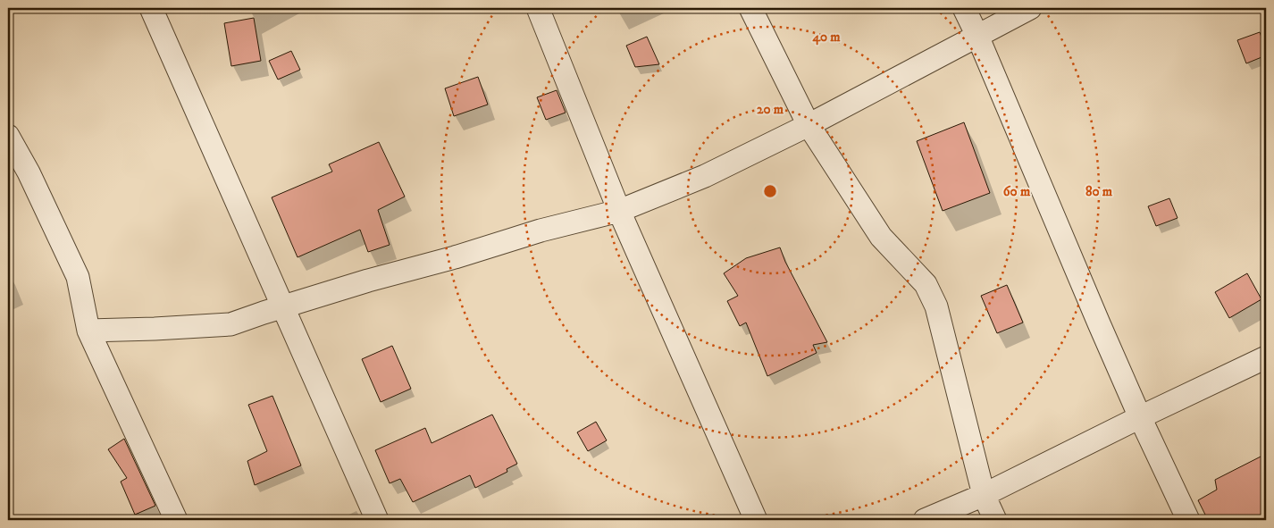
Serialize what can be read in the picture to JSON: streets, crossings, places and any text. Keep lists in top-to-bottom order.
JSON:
{
  "rings": [
    "40 m",
    "20 m",
    "60 m",
    "80 m"
  ]
}
